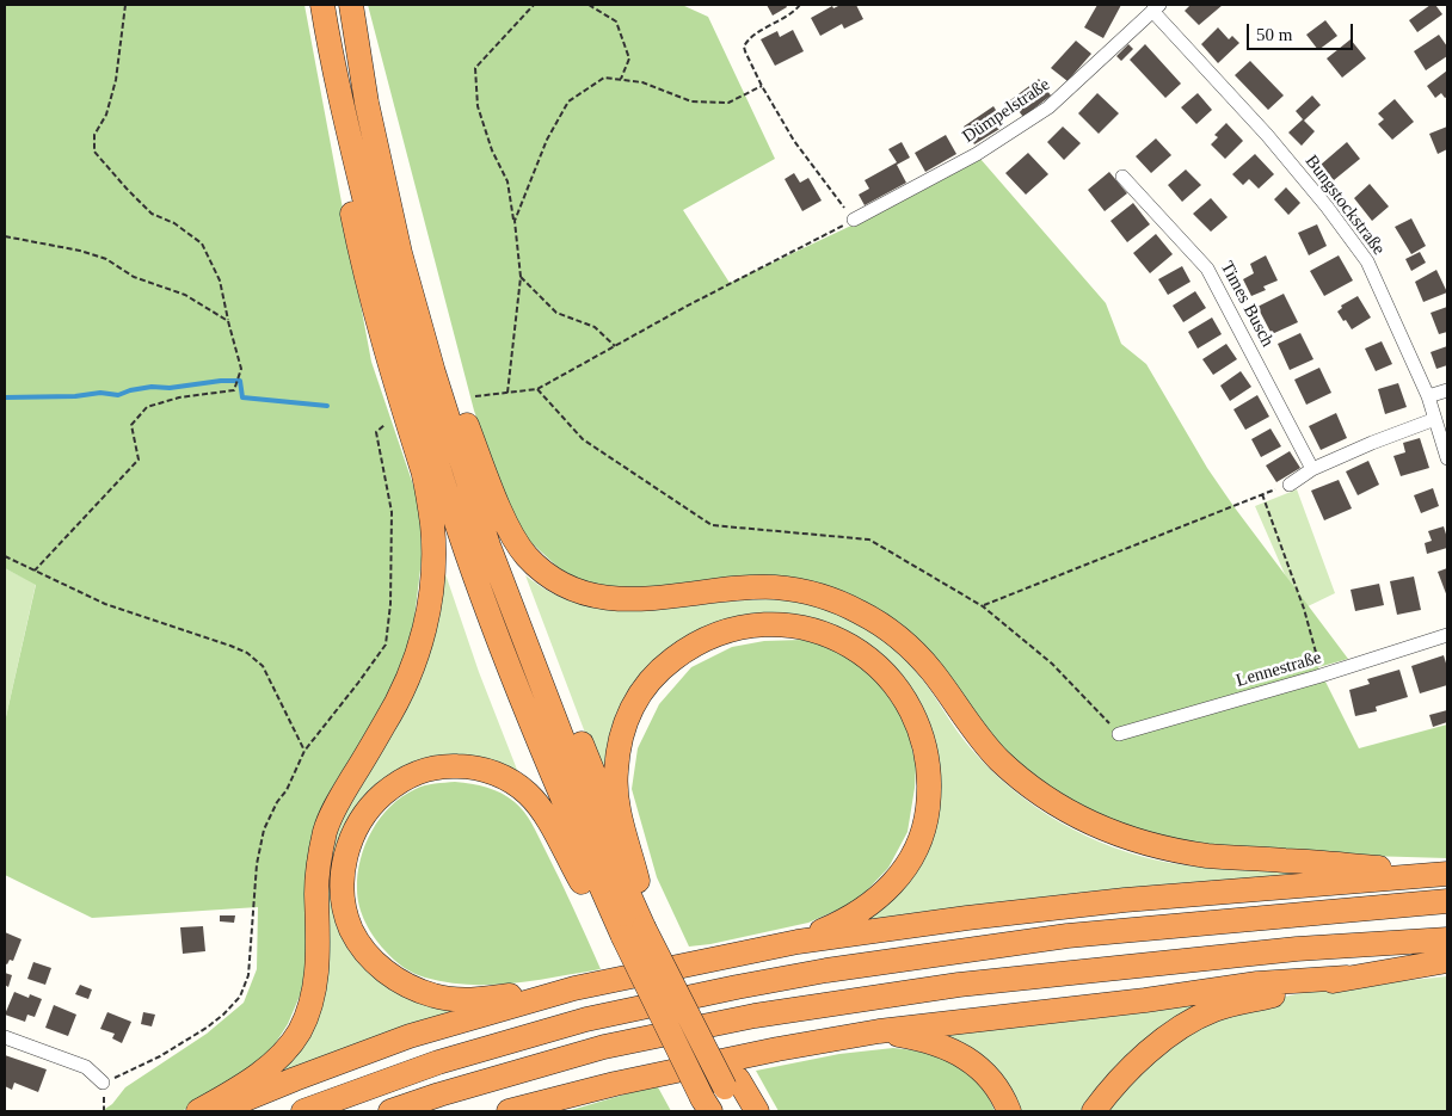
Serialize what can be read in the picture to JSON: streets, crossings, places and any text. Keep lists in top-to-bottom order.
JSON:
{
  "streets": {
    "street": [
      "Dümpelstraße",
      "Bungstockstraße",
      "Times Busch",
      "Lennestraße"
    ]
  },
  "crossings": [
    ["Dümpelstraße", "Bungstockstraße"]
  ],
  "scale_bar": "50 m"
}
